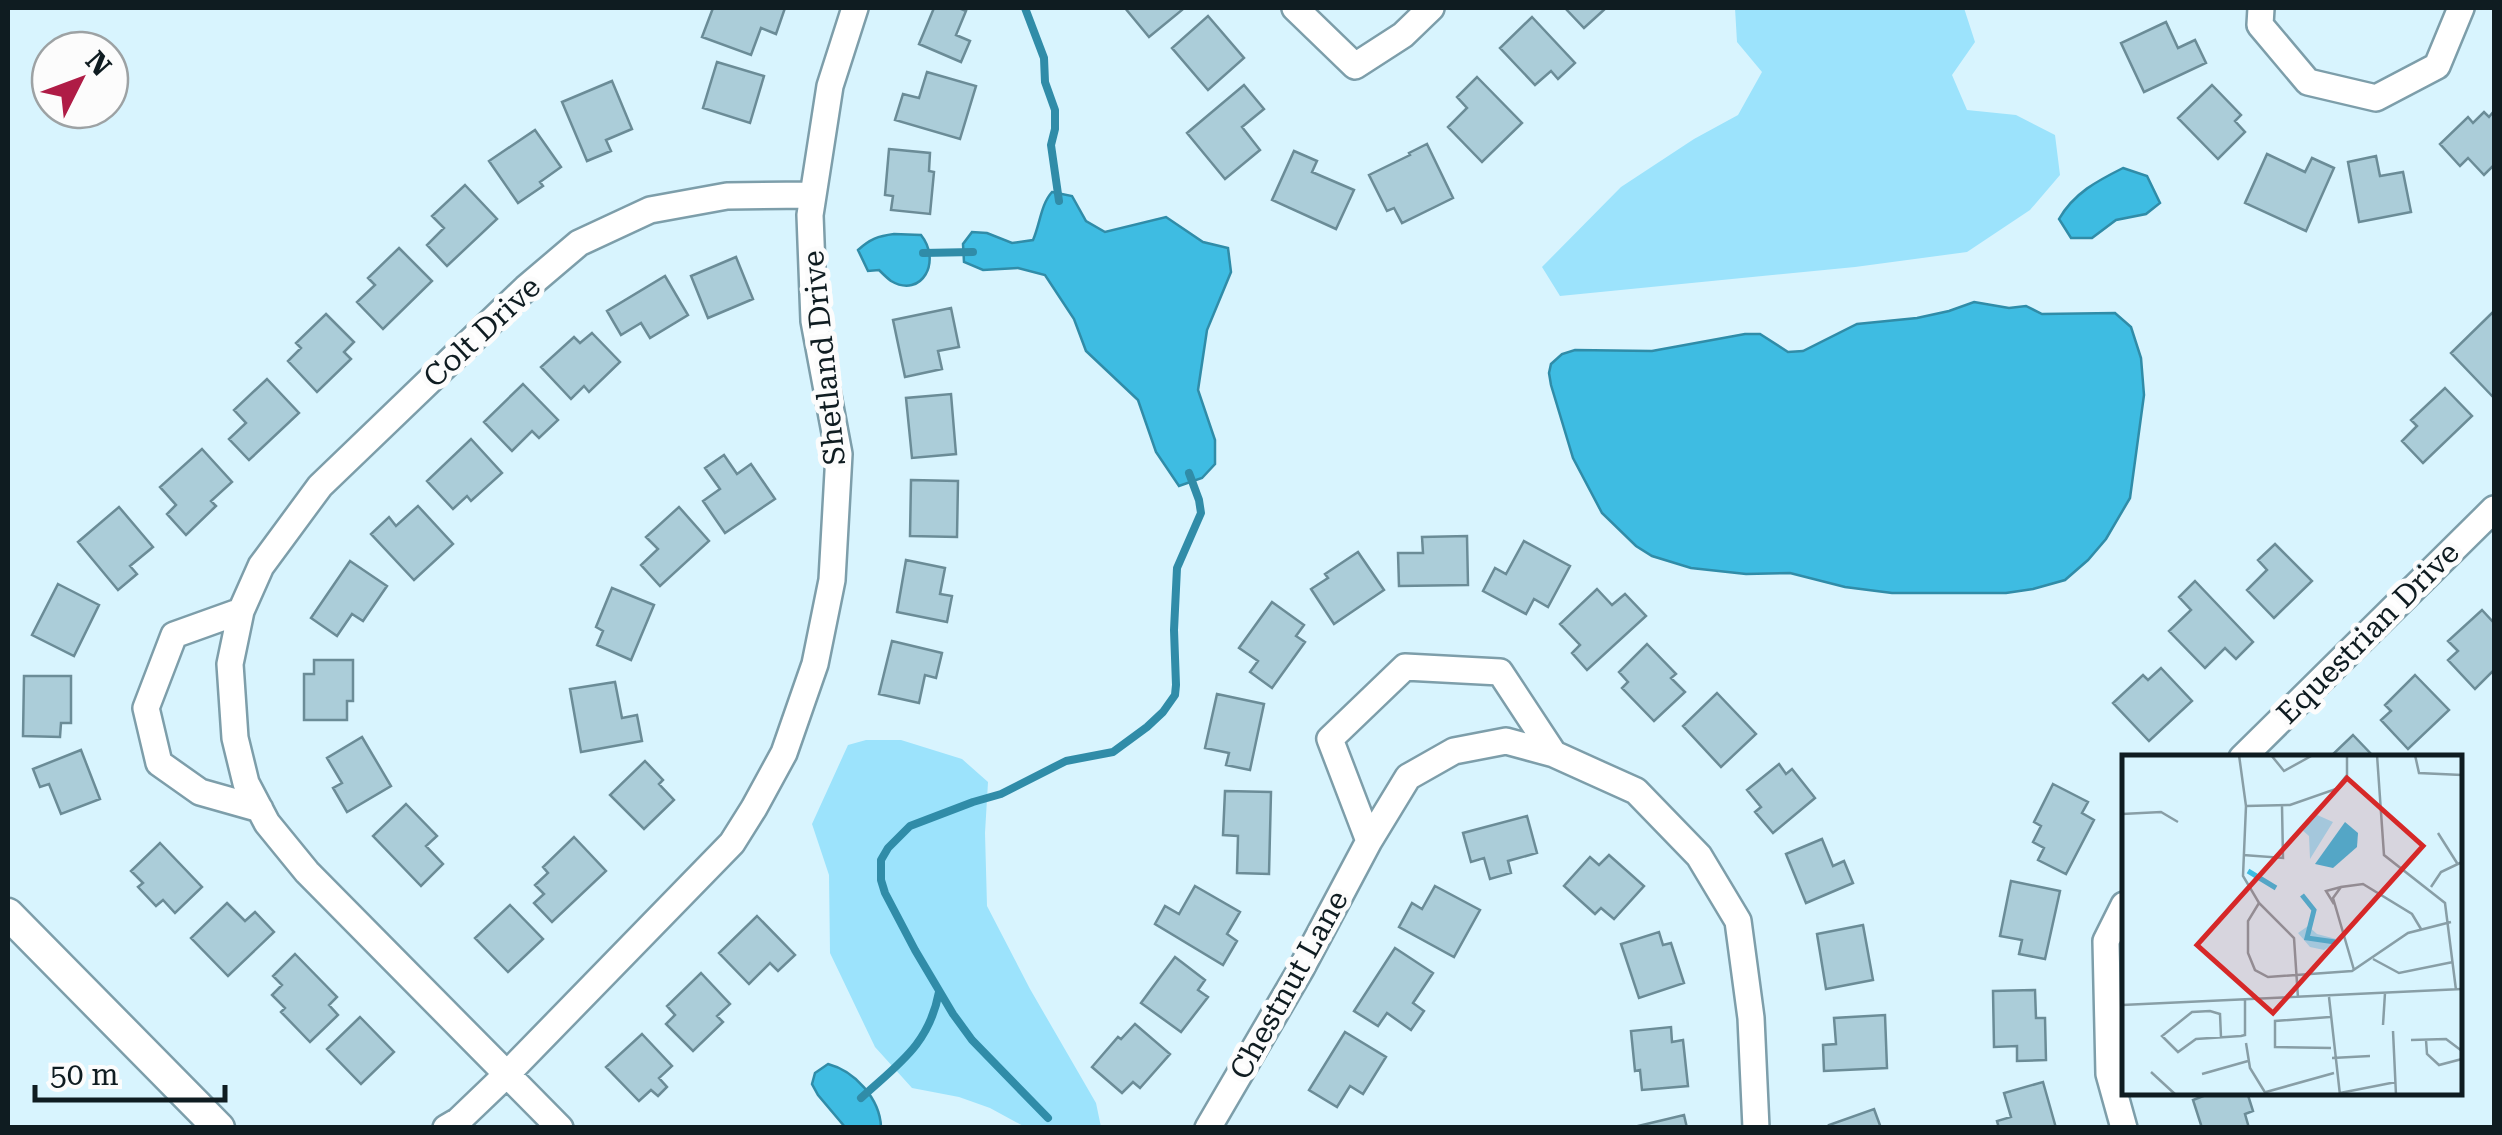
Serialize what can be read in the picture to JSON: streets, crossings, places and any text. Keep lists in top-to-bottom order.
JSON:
{
  "streets": {
    "street": [
      "Colt Drive",
      "Shetland Drive",
      "Equestrian Drive",
      "Chestnut Lane"
    ]
  },
  "crossings": [
    ["Colt Drive", "Shetland Drive"]
  ],
  "scale_bar": "50 m",
  "north": "top right"
}
